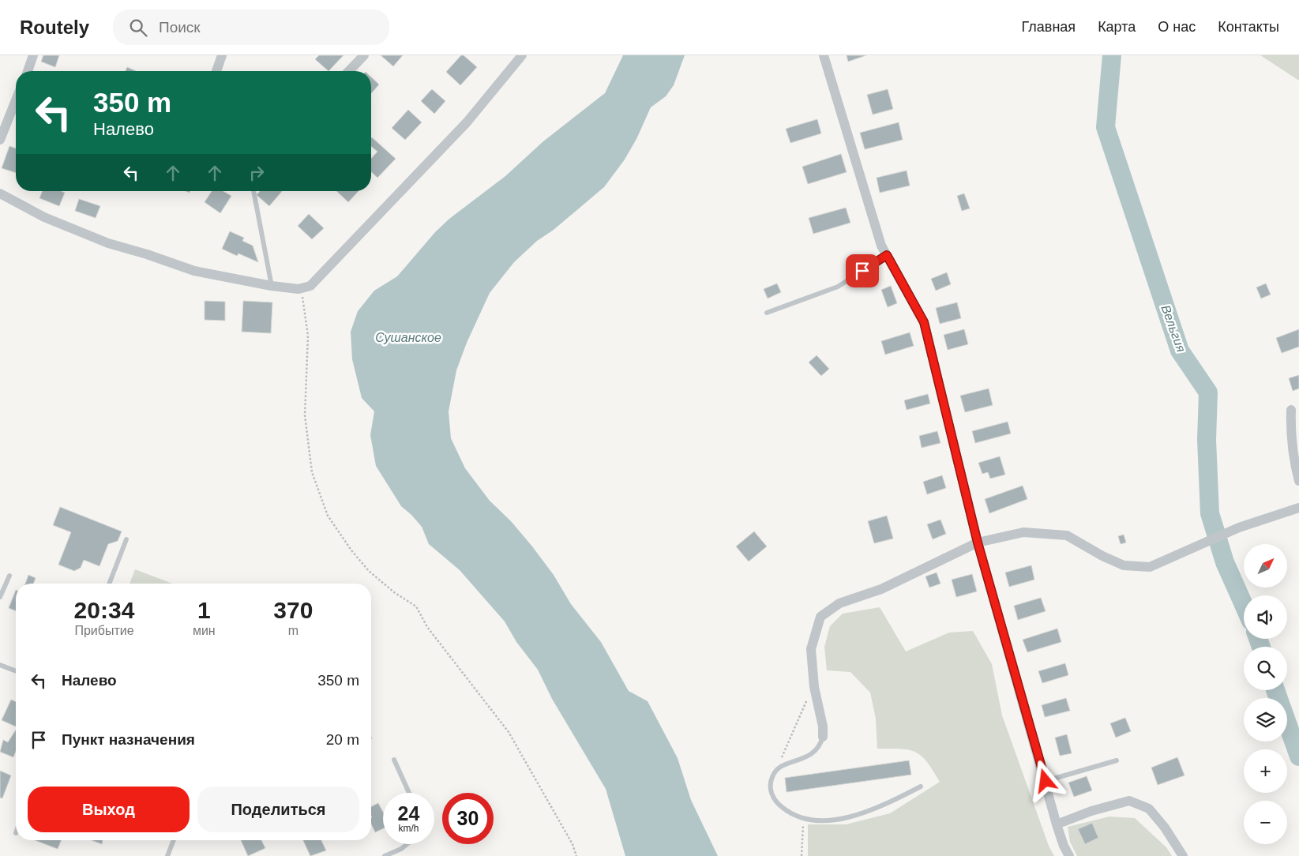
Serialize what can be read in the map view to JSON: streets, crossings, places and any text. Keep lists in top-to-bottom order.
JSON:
{
  "water": ["Вельгия", "Сушанское"],
  "north": "top right",
  "page": {
    "header": "Routely",
    "search": "Поиск",
    "nav": [
      "Главная",
      "Карта",
      "О нас",
      "Контакты"
    ],
    "turn": ["350 m", "Налево"],
    "map_buttons": ["+", "−"],
    "eta": [
      "20:34",
      "Прибытие",
      "1",
      "мин",
      "370",
      "m"
    ],
    "list": [
      {
        "name": "Налево",
        "value": "350 m"
      },
      {
        "name": "Пункт назначения",
        "value": "20 m"
      }
    ],
    "buttons": ["Выход", "Поделиться"],
    "speed": "24 km/h",
    "limit": "30"
  }
}
